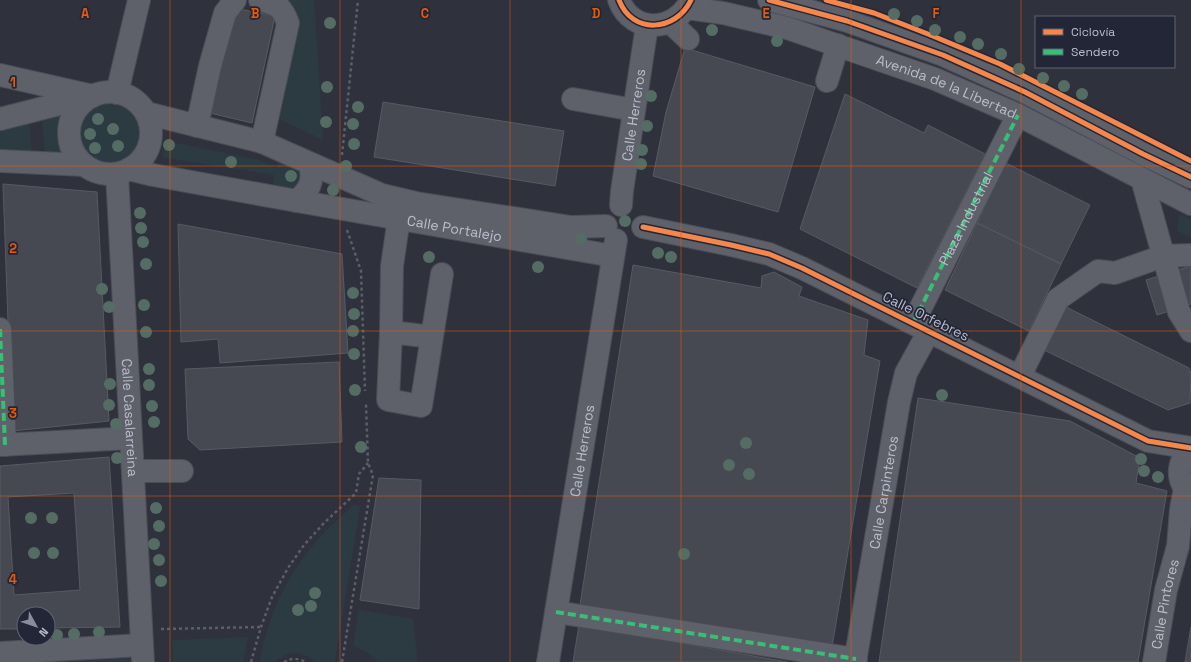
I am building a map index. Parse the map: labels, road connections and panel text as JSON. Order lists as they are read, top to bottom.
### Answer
{
  "streets": {
    "street": [
      "Avenida de la Libertad",
      "Calle Herreros",
      "Plaza Industrial",
      "Calle Portalejo",
      "Calle Orfebres",
      "Calle Casalarreina",
      "Calle Carpinteros",
      "Calle Pintores"
    ]
  },
  "crossings": [
    ["Avenida de la Libertad", "Plaza Industrial"],
    ["Calle Herreros", "Calle Portalejo"],
    ["Calle Herreros", "Calle Orfebres"],
    ["Calle Herreros", "Calle Carpinteros"],
    ["Plaza Industrial", "Calle Orfebres"],
    ["Plaza Industrial", "Calle Carpinteros"],
    ["Calle Portalejo", "Calle Orfebres"],
    ["Calle Portalejo", "Calle Casalarreina"],
    ["Calle Orfebres", "Calle Carpinteros"],
    ["Calle Orfebres", "Calle Pintores"]
  ],
  "legend": ["Ciclovía", "Sendero"],
  "north": "bottom right",
  "grid": {
    "columns": [
      "A",
      "B",
      "C",
      "D",
      "E",
      "F"
    ],
    "rows": [
      "1",
      "2",
      "3",
      "4"
    ]
  }
}
